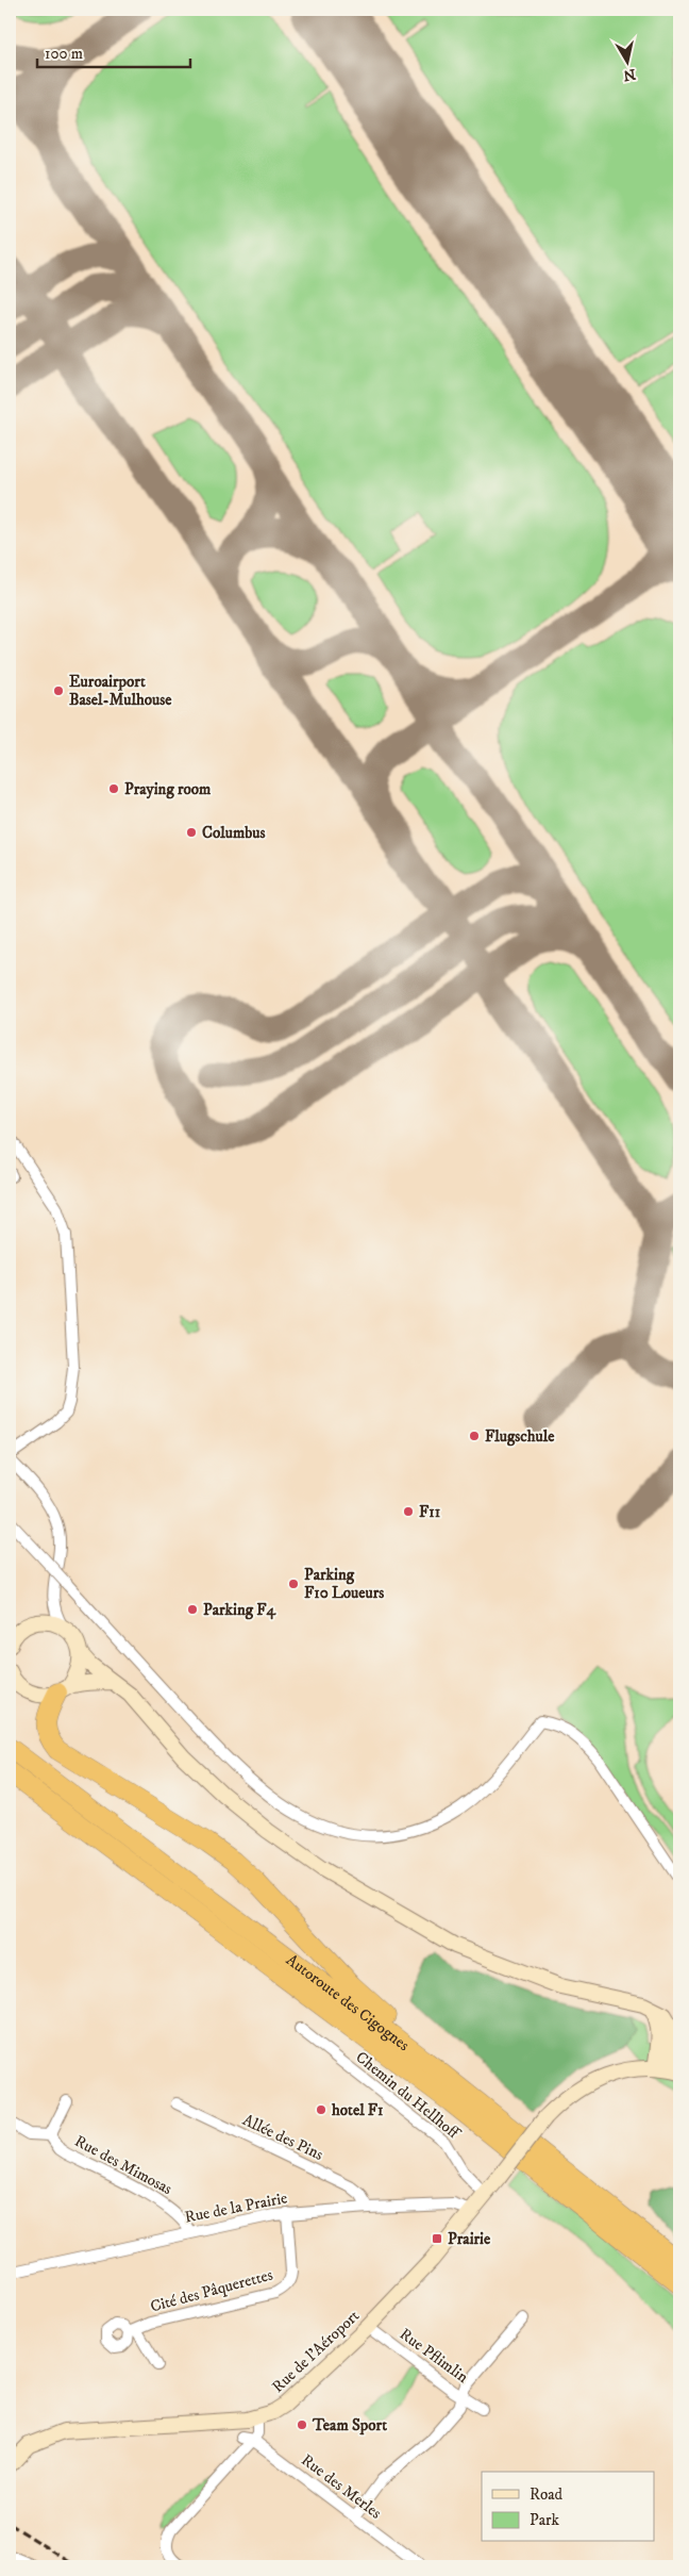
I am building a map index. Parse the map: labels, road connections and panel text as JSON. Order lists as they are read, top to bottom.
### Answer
{
  "streets": {
    "highway": ["Autoroute des Cigognes"],
    "street": [
      "Chemin du Hellhoff",
      "Allée des Pins",
      "Rue des Mimosas",
      "Rue de la Prairie",
      "Cité des Pâquerettes",
      "Rue de l'Aéroport",
      "Rue Pflimlin",
      "Rue des Merles"
    ]
  },
  "crossings": [
    ["Chemin du Hellhoff", "Rue de l'Aéroport"],
    ["Allée des Pins", "Rue de la Prairie"],
    ["Rue des Mimosas", "Rue de la Prairie"],
    ["Rue de la Prairie", "Cité des Pâquerettes"],
    ["Rue de la Prairie", "Rue de l'Aéroport"],
    ["Rue de l'Aéroport", "Rue Pflimlin"]
  ],
  "places": {
    "other": [
      "Euroairport Basel-Mulhouse",
      "Praying room",
      "Columbus",
      "Flugschule",
      "F11",
      "Parking F10 Loueurs",
      "Parking F4",
      "hotel F1",
      "Team Sport"
    ],
    "transit": ["Prairie"]
  },
  "legend": ["Road", "Park"],
  "scale_bar": "100 m",
  "north": "bottom"
}
